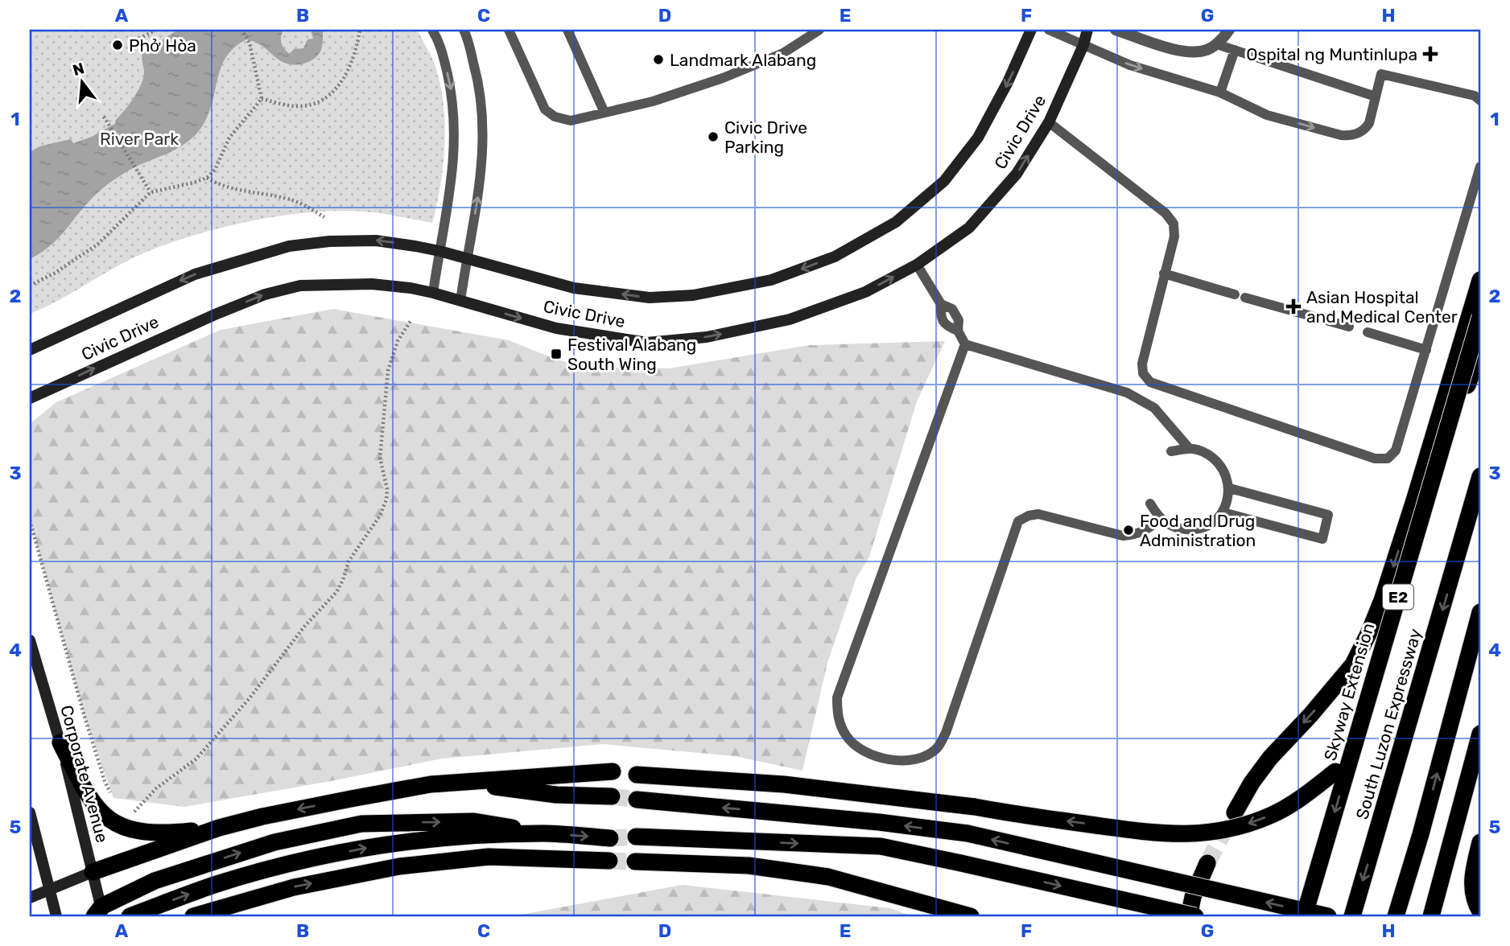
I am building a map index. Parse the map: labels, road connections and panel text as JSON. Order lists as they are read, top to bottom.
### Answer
{
  "streets": {
    "highway": ["E2", "Skyway Extension", "South Luzon Expressway"],
    "main road": ["Civic Drive", "Corporate Avenue"]
  },
  "parks": ["River Park"],
  "places": {
    "other": [
      "Phở Hòa",
      "Landmark Alabang",
      "Civic Drive Parking",
      "Food and Drug Administration"
    ],
    "health": ["Ospital ng Muntinlupa", "Asian Hospital and Medical Center"],
    "transit": ["Festival Alabang South Wing"]
  },
  "north": "top",
  "grid": {
    "columns": [
      "A",
      "B",
      "C",
      "D",
      "E",
      "F",
      "G",
      "H"
    ],
    "rows": [
      "1",
      "2",
      "3",
      "4",
      "5"
    ]
  }
}
